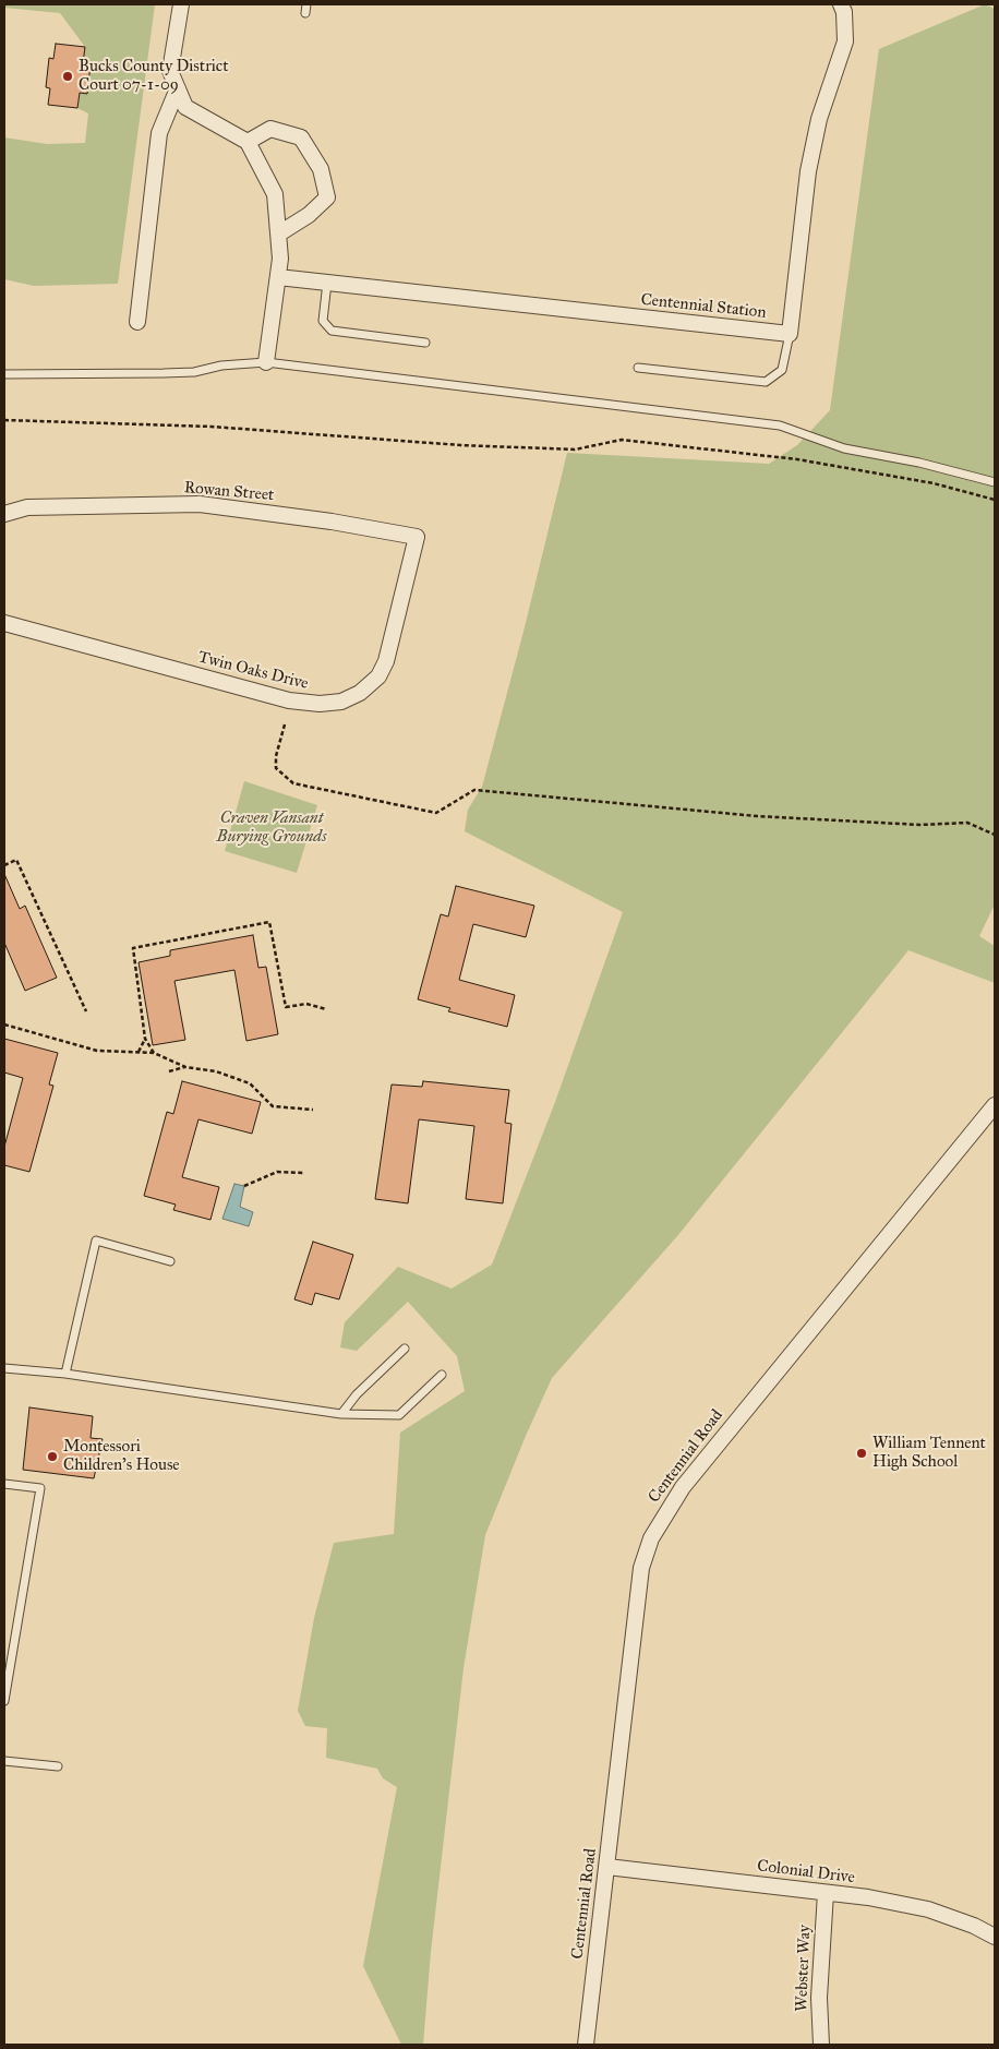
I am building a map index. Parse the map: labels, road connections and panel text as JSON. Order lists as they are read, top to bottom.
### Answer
{
  "streets": {
    "street": [
      "Centennial Station",
      "Rowan Street",
      "Twin Oaks Drive",
      "Centennial Road",
      "Colonial Drive",
      "Webster Way"
    ]
  },
  "crossings": [
    ["Rowan Street", "Twin Oaks Drive"],
    ["Centennial Road", "Colonial Drive"],
    ["Colonial Drive", "Webster Way"]
  ],
  "parks": ["Craven Vansant Burying Grounds"],
  "places": ["Bucks County District Court 07-1-09", "William Tennent High School", "Montessori Children's House"]
}
